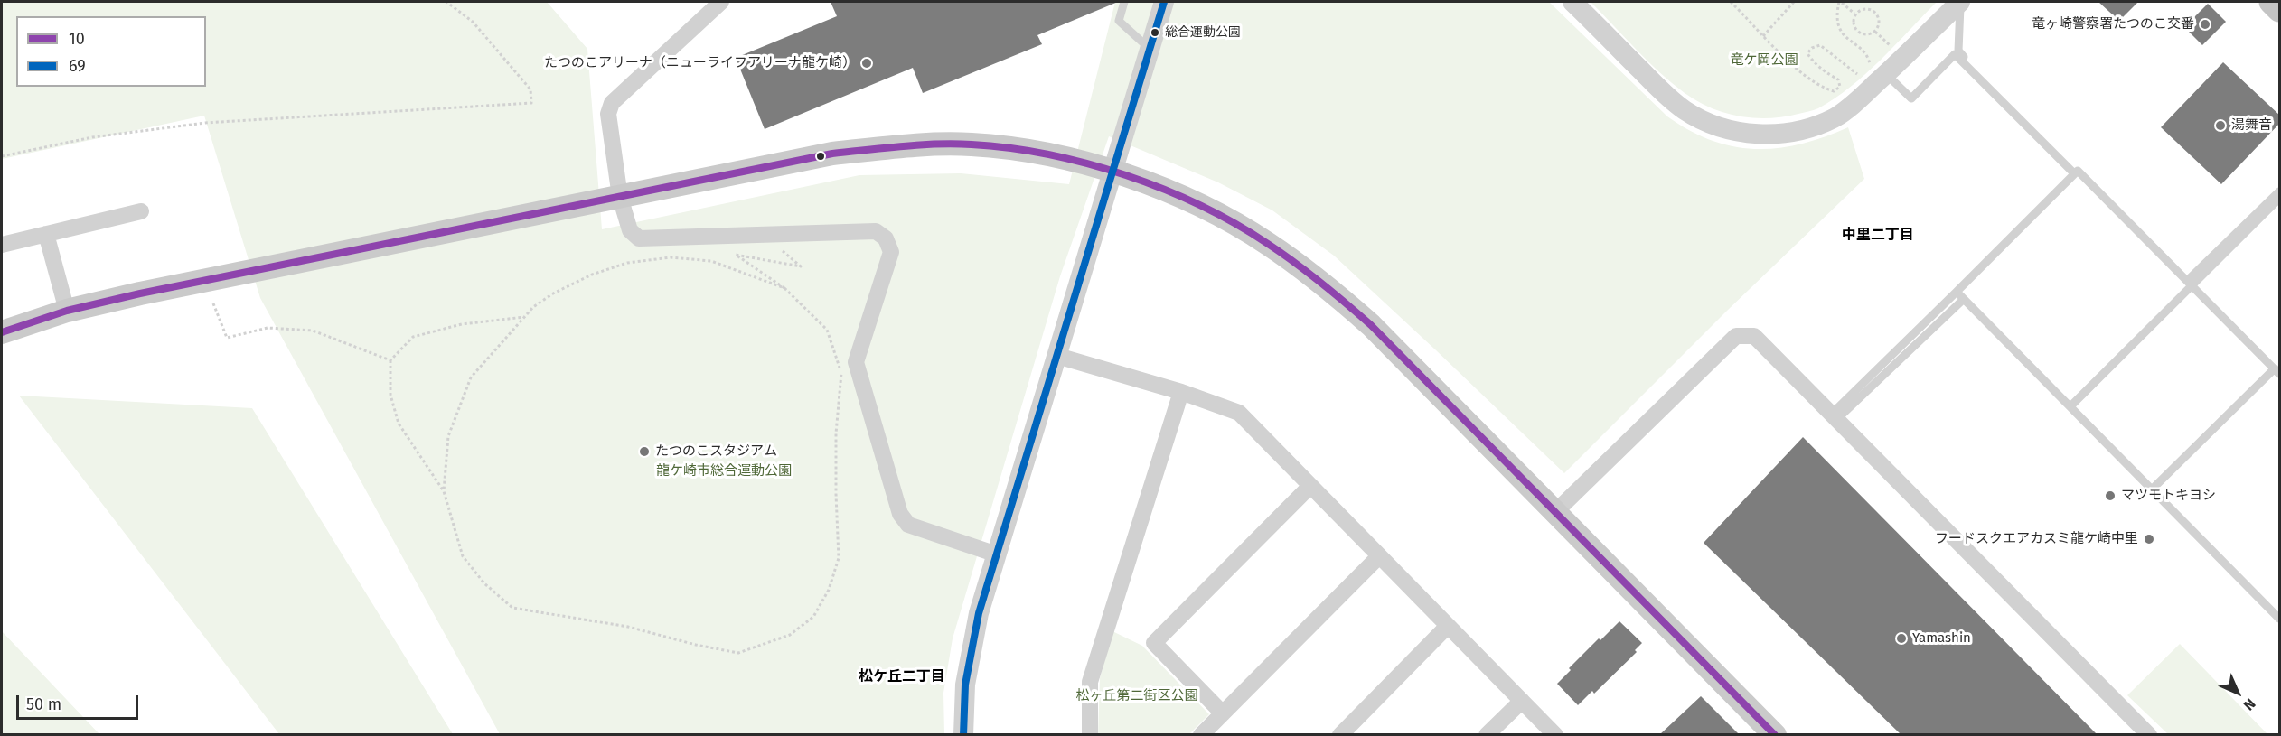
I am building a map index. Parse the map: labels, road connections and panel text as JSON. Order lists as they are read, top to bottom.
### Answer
{
  "districts": ["中里二丁目", "松ケ丘二丁目"],
  "parks": ["竜ケ岡公園", "龍ケ崎市総合運動公園", "松ヶ丘第二街区公園"],
  "places": [
    "竜ヶ崎警察署たつのこ交番",
    "総合運動公園",
    "たつのこアリーナ（ニューライフアリーナ龍ケ崎）",
    "湯舞音",
    "たつのこスタジアム",
    "マツモトキヨシ",
    "フードスクエアカスミ龍ケ崎中里",
    "Yamashin"
  ],
  "lines": ["transit line 69", "transit line 10"],
  "legend": ["10", "69"],
  "scale_bar": "50 m",
  "north": "bottom right"
}
